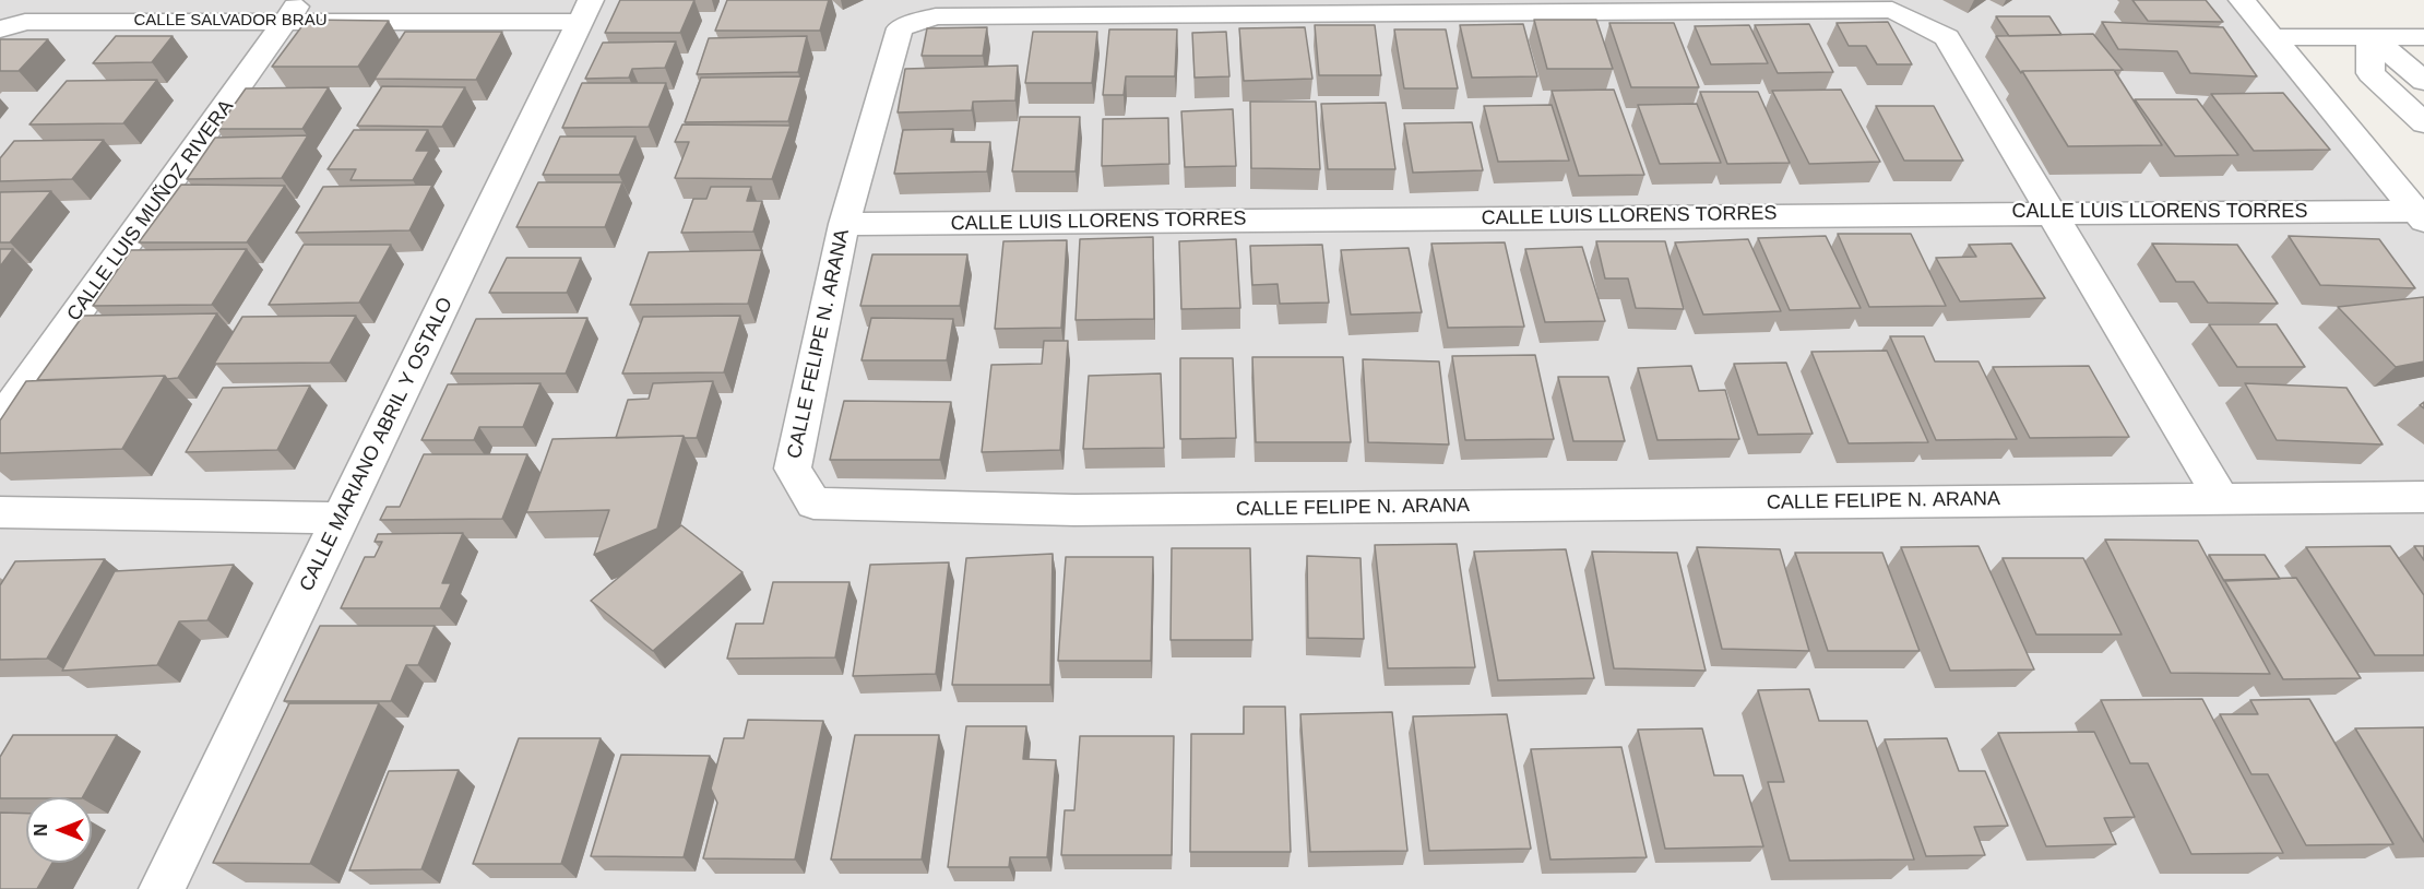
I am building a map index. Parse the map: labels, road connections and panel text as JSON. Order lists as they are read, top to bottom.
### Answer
{
  "streets": {
    "street": [
      "CALLE SALVADOR BRAU",
      "CALLE LUIS MUÑOZ RIVERA",
      "CALLE LUIS LLORENS TORRES",
      "CALLE FELIPE N. ARANA",
      "CALLE MARIANO ABRIL Y OSTALO"
    ]
  },
  "crossings": [
    ["CALLE SALVADOR BRAU", "CALLE LUIS MUÑOZ RIVERA"],
    ["CALLE SALVADOR BRAU", "CALLE MARIANO ABRIL Y OSTALO"],
    ["CALLE LUIS LLORENS TORRES", "CALLE FELIPE N. ARANA"]
  ],
  "north": "left"
}
